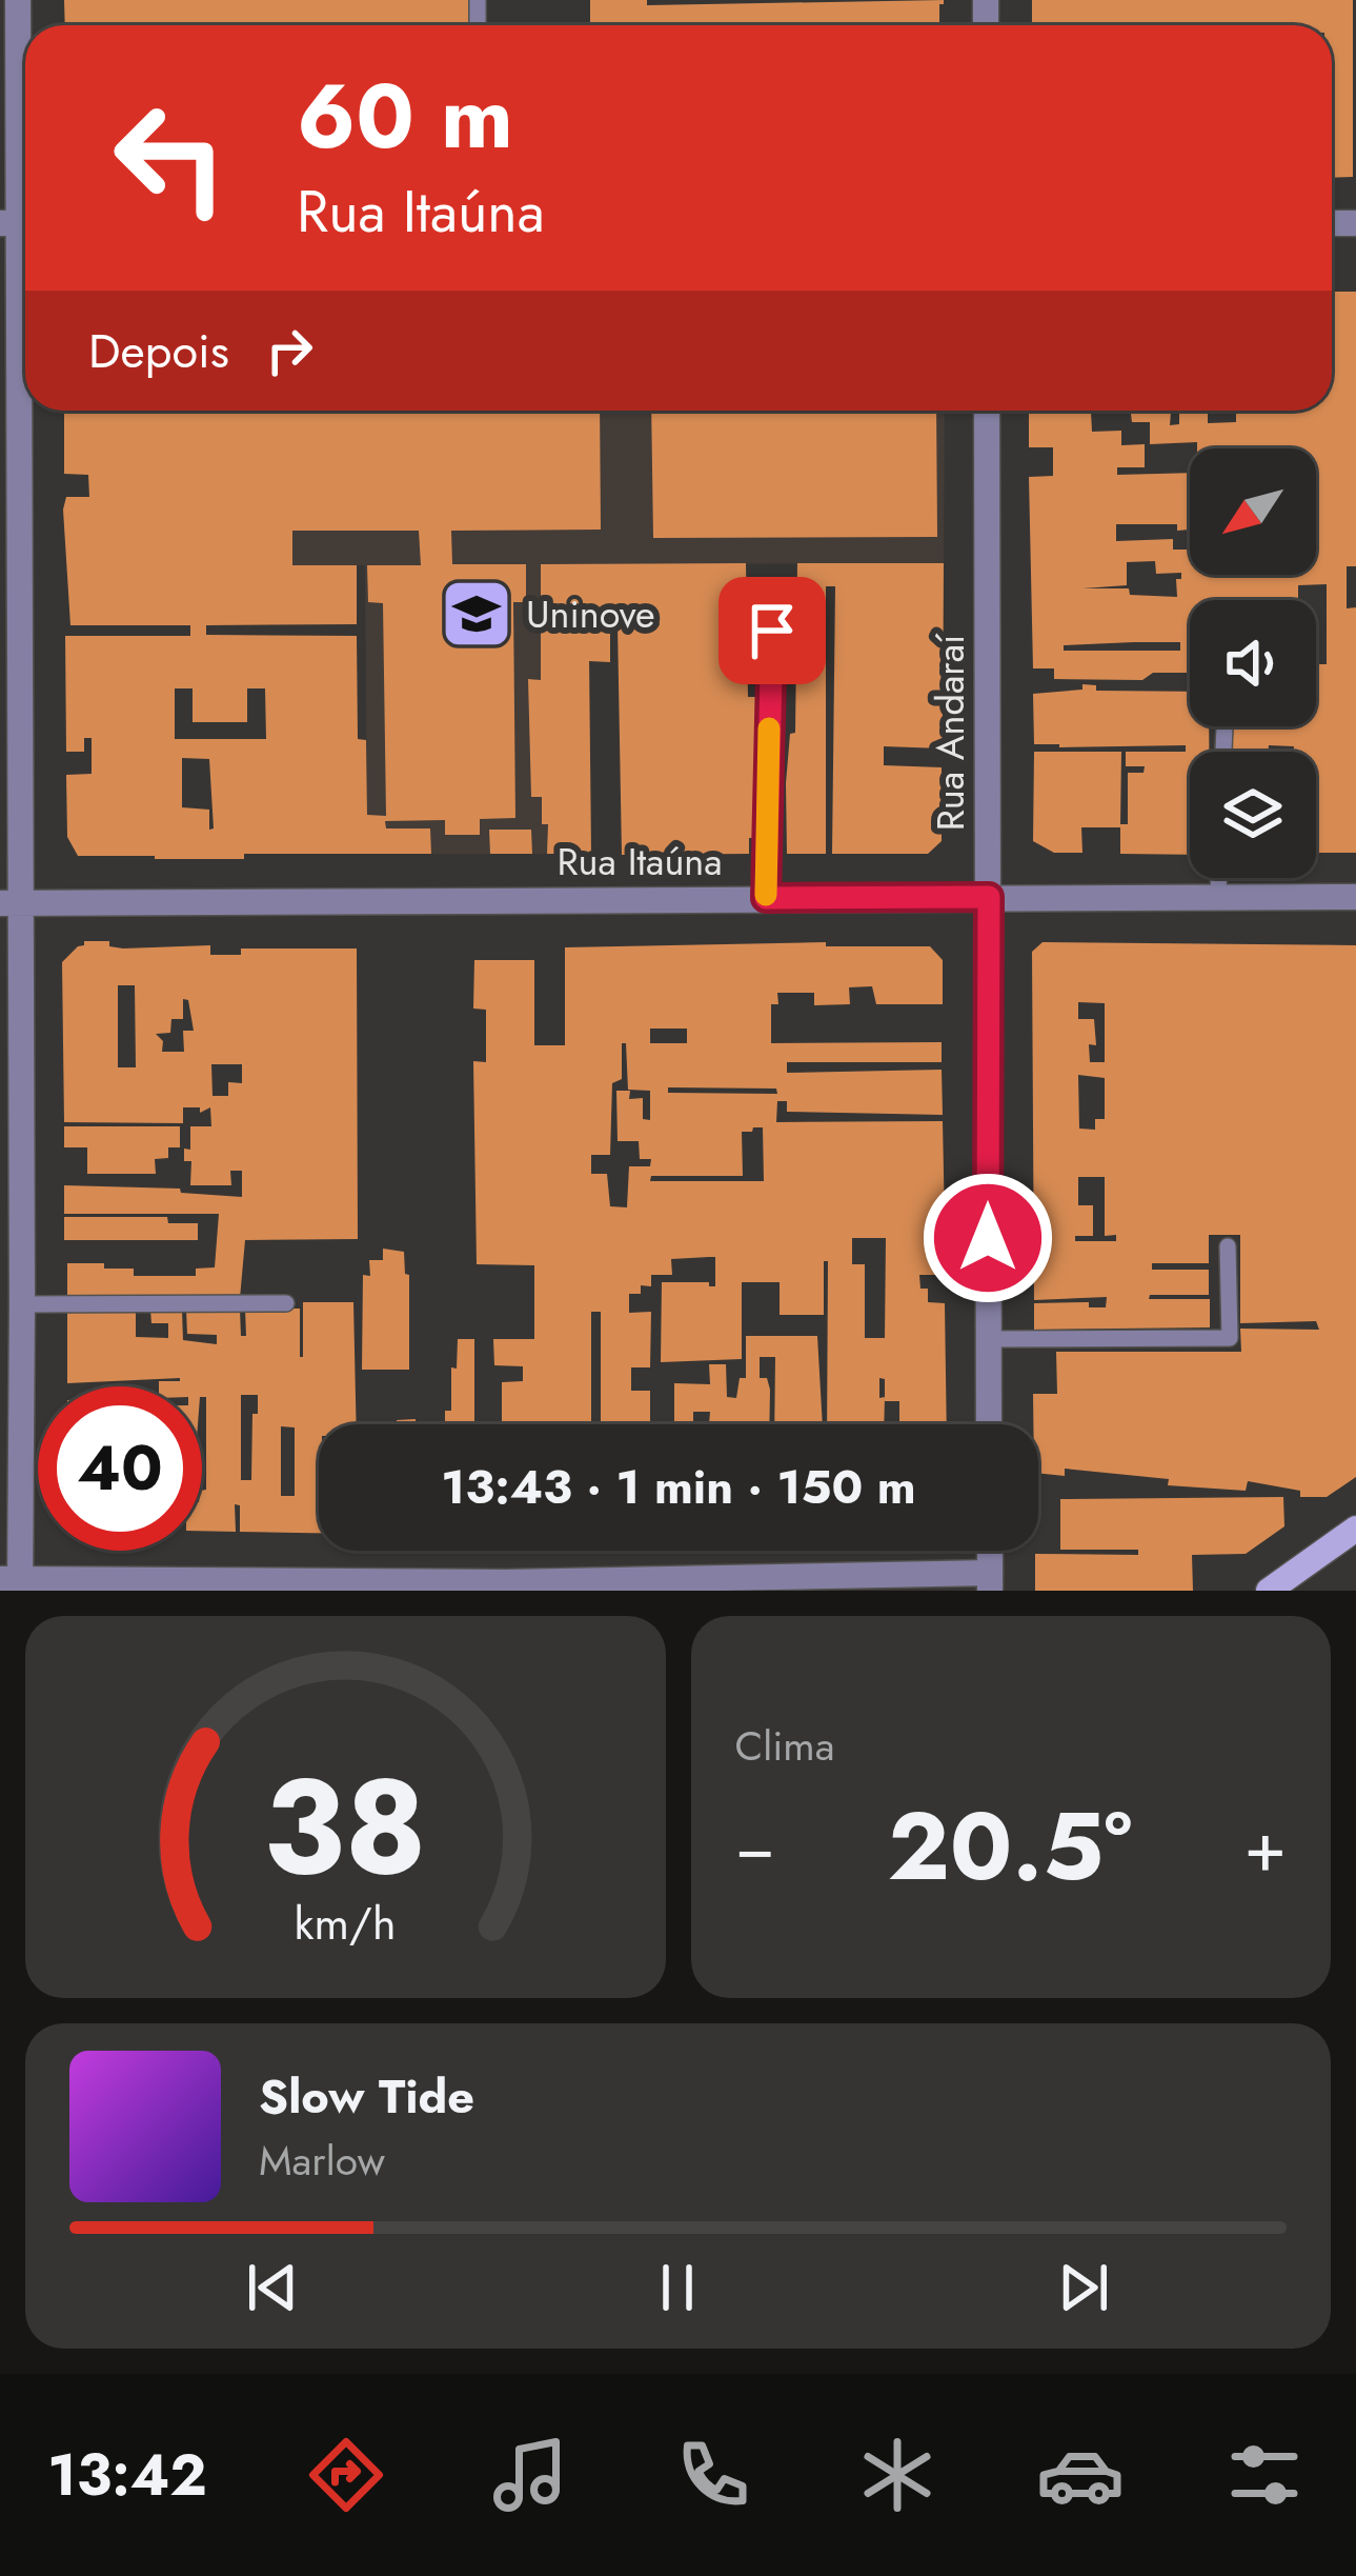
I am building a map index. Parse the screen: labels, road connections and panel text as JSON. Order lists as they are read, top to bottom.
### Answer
{
  "streets": {
    "street": ["Rua Andaraí", "Rua Itaúna"]
  },
  "crossings": [
    ["Rua Andaraí", "Rua Itaúna"]
  ],
  "places": {
    "school or university": ["Uninove"]
  },
  "north": "bottom left",
  "page": {
    "turn": ["60 m", "Rua Itaúna"],
    "then": "Depois",
    "limit": "40",
    "trip": "13:43 · 1 min · 150 m",
    "tile": "Clima",
    "heat": ["−", "20.5°", "+"],
    "song": ["Slow Tide", "Marlow"],
    "tabs": "13:42",
    "gauge": ["38", "km/h"]
  }
}
